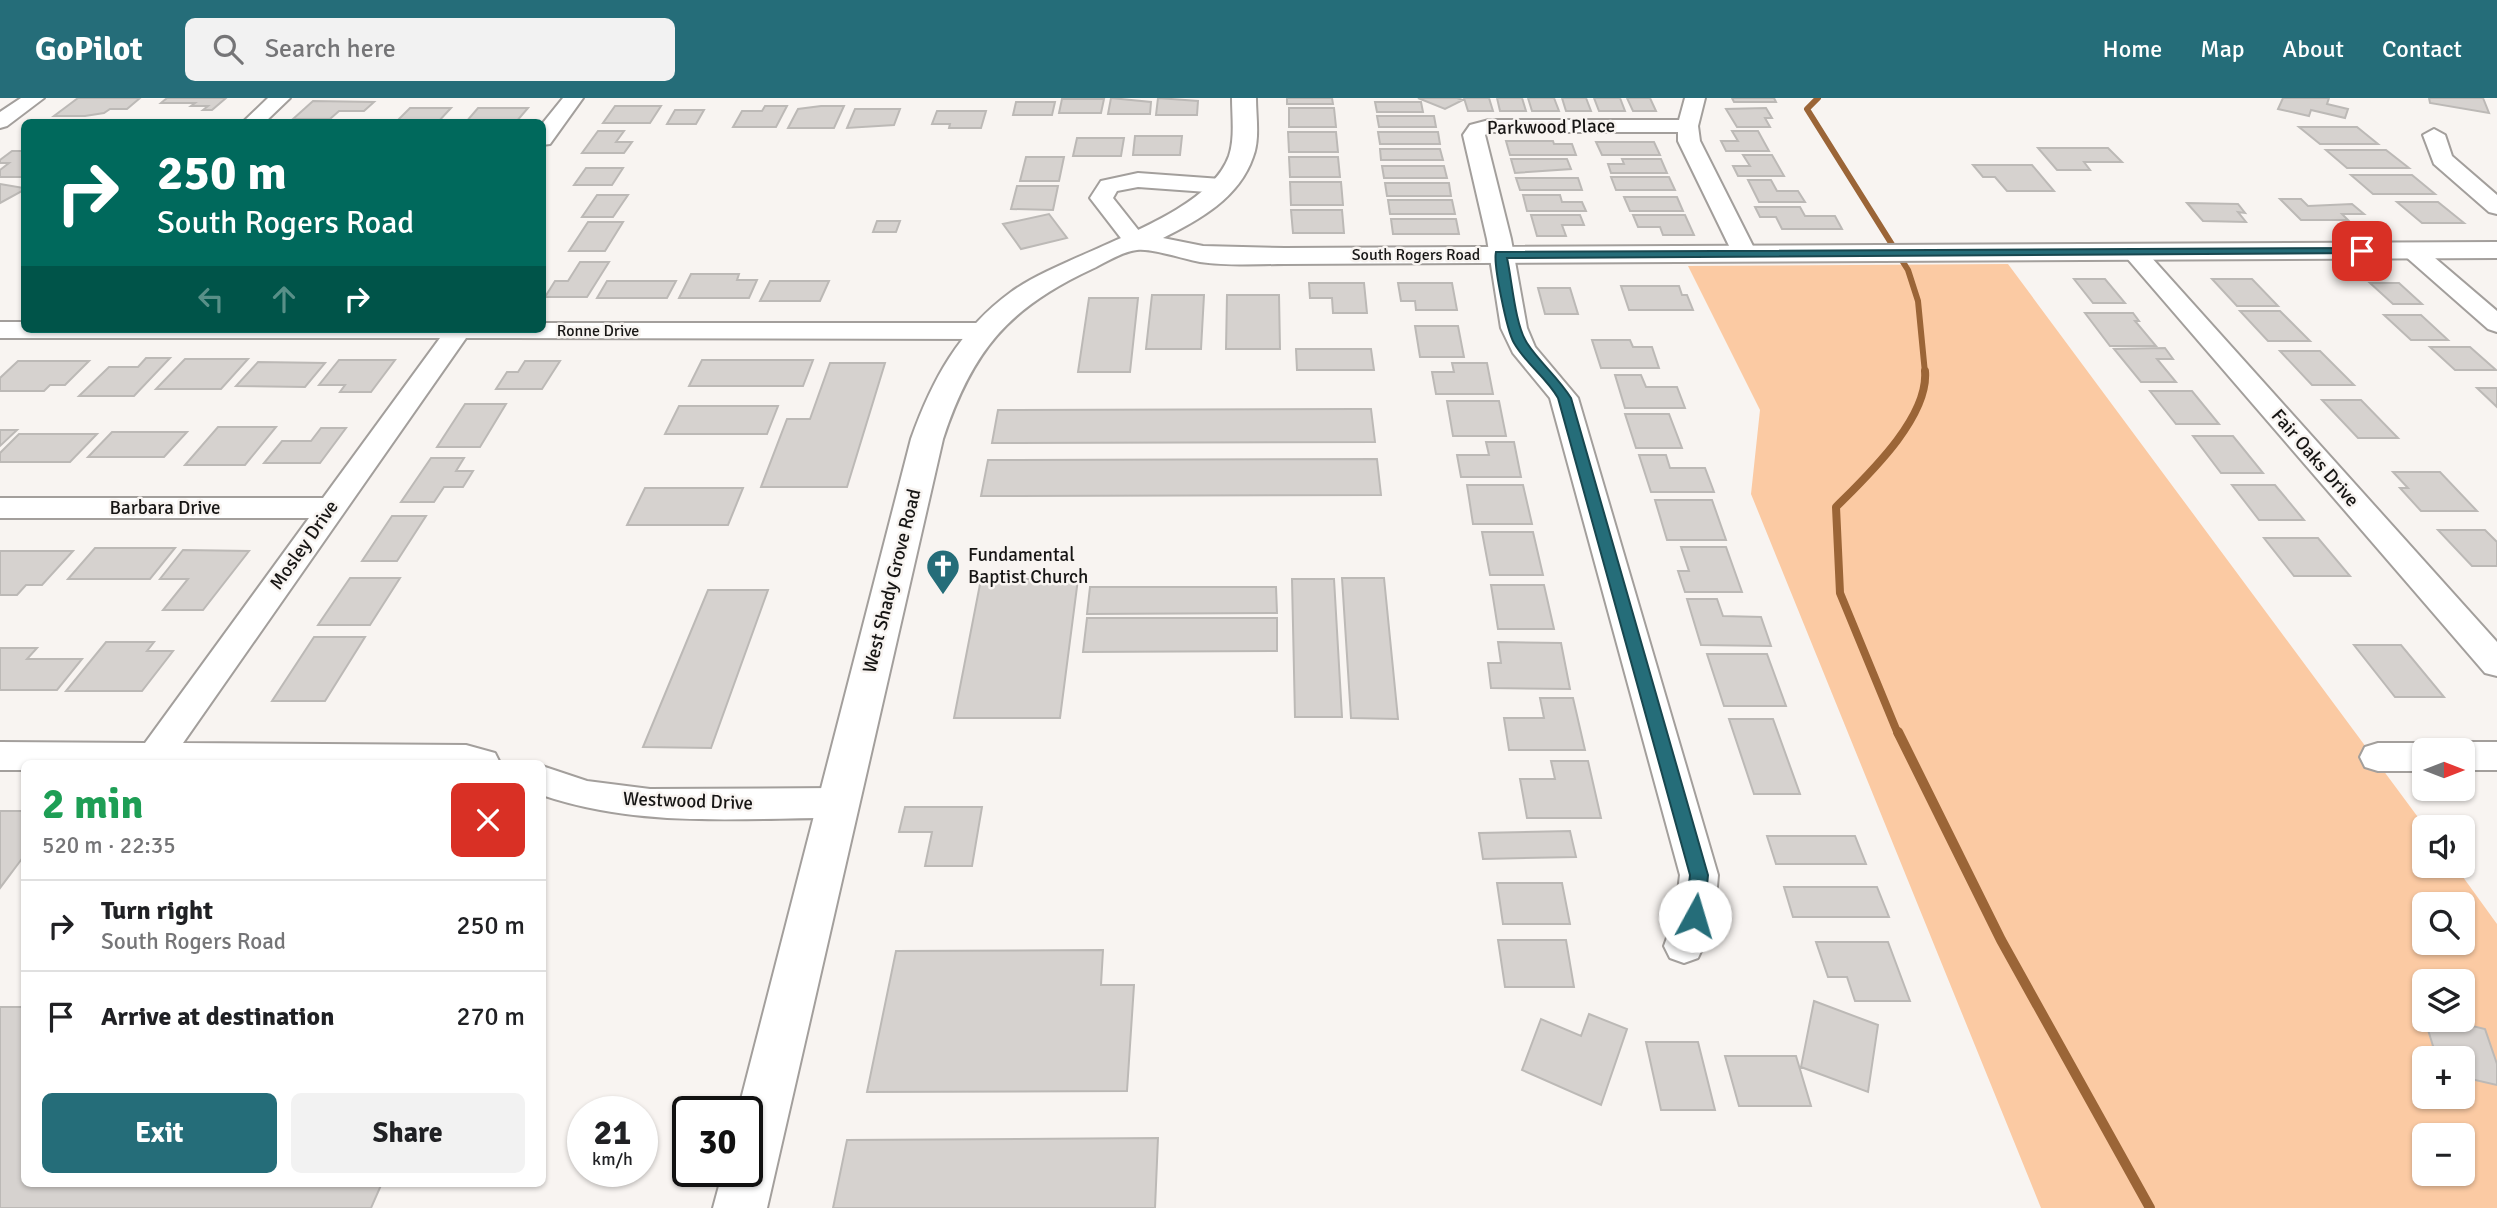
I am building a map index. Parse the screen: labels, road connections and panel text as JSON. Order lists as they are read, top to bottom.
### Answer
{
  "streets": {
    "main road": ["South Rogers Road", "West Shady Grove Road"],
    "street": [
      "Parkwood Place",
      "Ronne Drive",
      "Fair Oaks Drive",
      "Barbara Drive",
      "Mosley Drive",
      "Westwood Drive"
    ]
  },
  "crossings": [
    ["Parkwood Place", "South Rogers Road"],
    ["South Rogers Road", "Fair Oaks Drive"],
    ["South Rogers Road", "West Shady Grove Road"],
    ["Ronne Drive", "West Shady Grove Road"],
    ["Barbara Drive", "Mosley Drive"],
    ["West Shady Grove Road", "Westwood Drive"]
  ],
  "places": {
    "church": ["Fundamental Baptist Church"]
  },
  "north": "right",
  "page": {
    "header": "GoPilot",
    "search": "Search here",
    "nav": [
      "Home",
      "Map",
      "About",
      "Contact"
    ],
    "turn": ["250 m", "South Rogers Road"],
    "map_buttons": ["+", "−"],
    "heading": ["2 min", "520 m · 22:35"],
    "list": [
      {
        "name": "Turn right",
        "note": "South Rogers Road",
        "value": "250 m"
      },
      {
        "name": "Arrive at destination",
        "value": "270 m"
      }
    ],
    "buttons": ["Exit", "Share"],
    "speed": "21 km/h",
    "limit": "30"
  }
}
